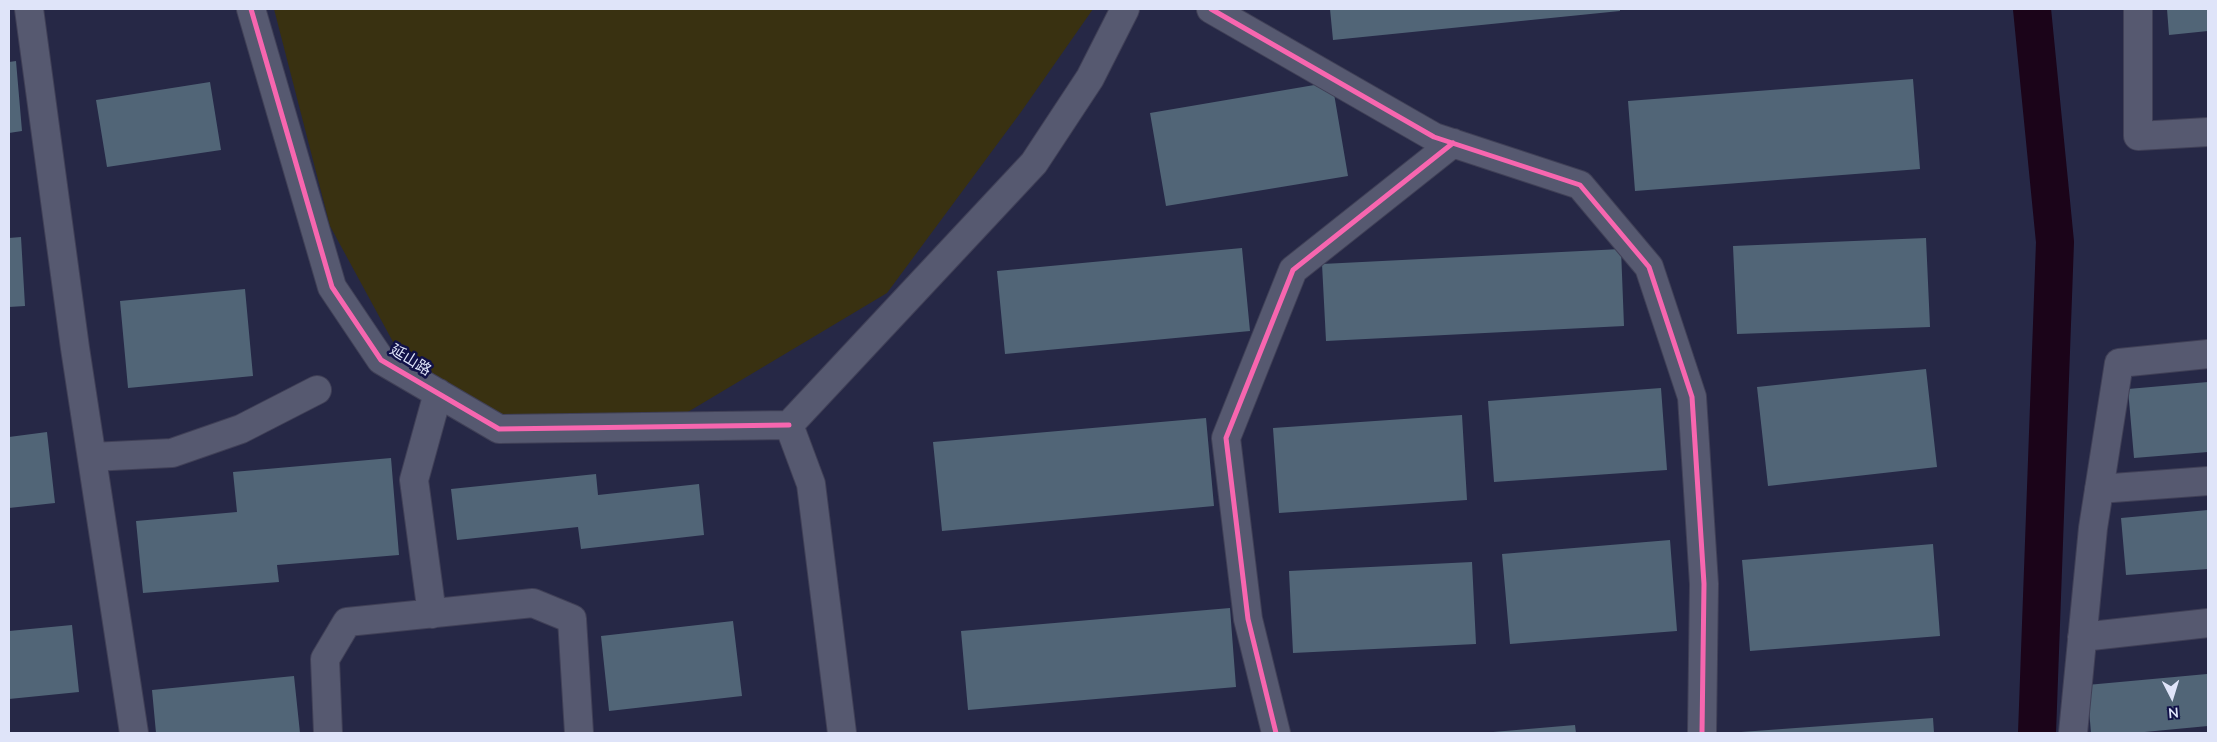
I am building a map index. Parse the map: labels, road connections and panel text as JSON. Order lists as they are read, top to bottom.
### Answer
{
  "streets": {
    "street": ["延山路"]
  },
  "north": "bottom"
}
